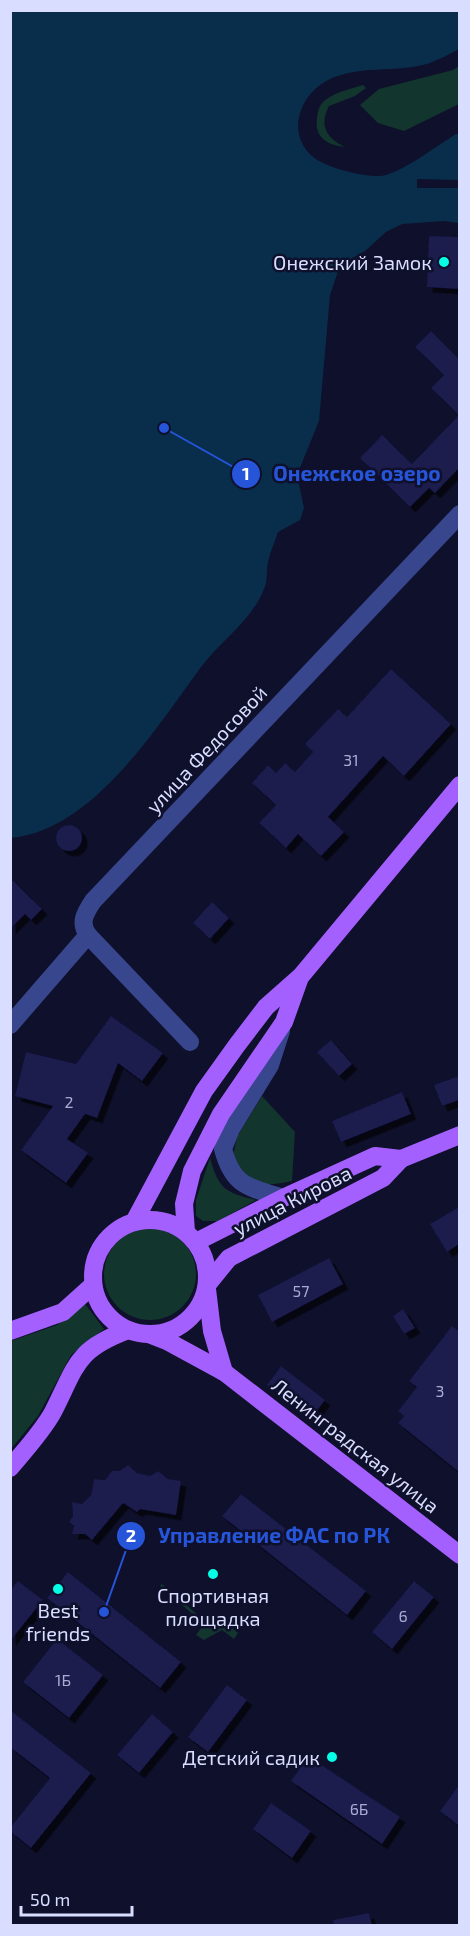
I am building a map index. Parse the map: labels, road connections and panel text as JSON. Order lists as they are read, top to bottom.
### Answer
{
  "streets": {
    "main road": ["улица Кирова", "Ленинградская улица"],
    "street": ["улица Федосовой"]
  },
  "crossings": [
    ["улица Кирова", "Ленинградская улица"]
  ],
  "places": [
    "Онежский Замок",
    "Онежское озеро",
    "Спортивная площадка",
    "Best friends",
    "Управление ФАС по РК",
    "Детский садик"
  ],
  "house_numbers": [
    "31",
    "2",
    "57",
    "3",
    "6",
    "1Б",
    "6Б"
  ],
  "scale_bar": "50 m"
}
